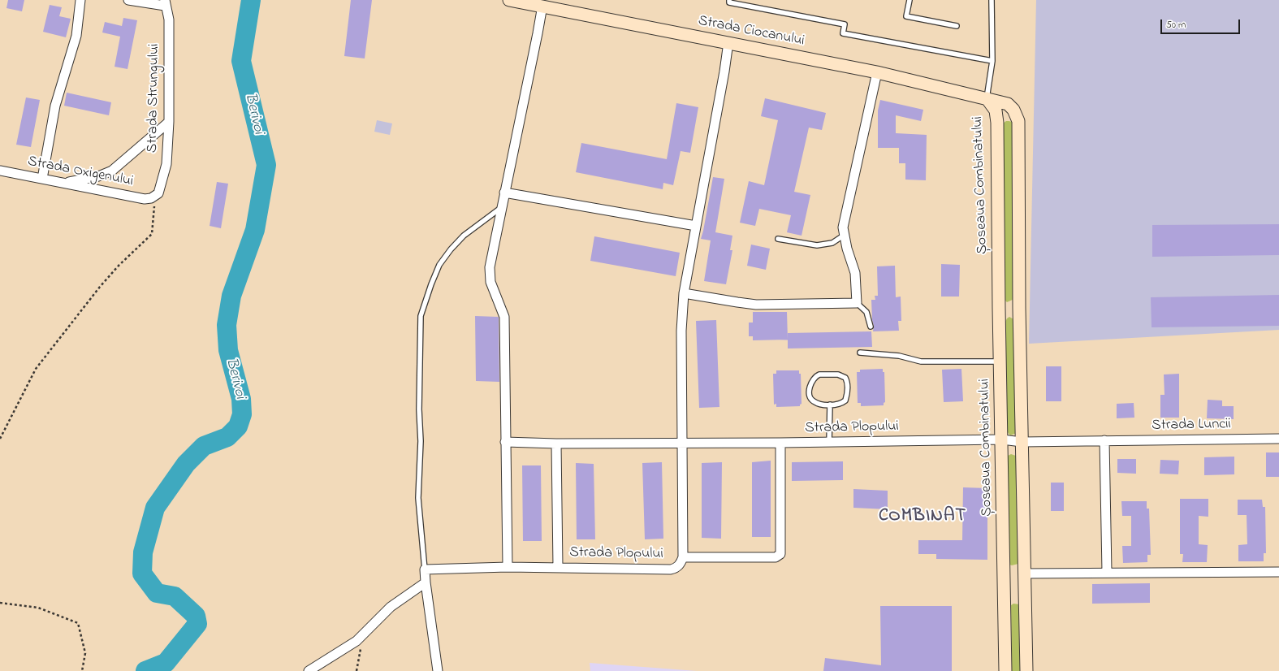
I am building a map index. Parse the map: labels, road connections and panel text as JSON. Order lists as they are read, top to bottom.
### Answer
{
  "streets": {
    "main road": ["Strada Ciocanului", "Șoseaua Combinatului"],
    "street": [
      "Strada Strungului",
      "Strada Oxigenului",
      "Strada Luncii",
      "Strada Plopului"
    ]
  },
  "crossings": [
    ["Strada Ciocanului", "Șoseaua Combinatului"],
    ["Strada Strungului", "Strada Oxigenului"],
    ["Șoseaua Combinatului", "Strada Luncii"],
    ["Șoseaua Combinatului", "Strada Plopului"],
    ["Strada Luncii", "Strada Plopului"]
  ],
  "districts": ["COMBINAT"],
  "water": ["Berivoi"],
  "scale_bar": "50 m"
}
